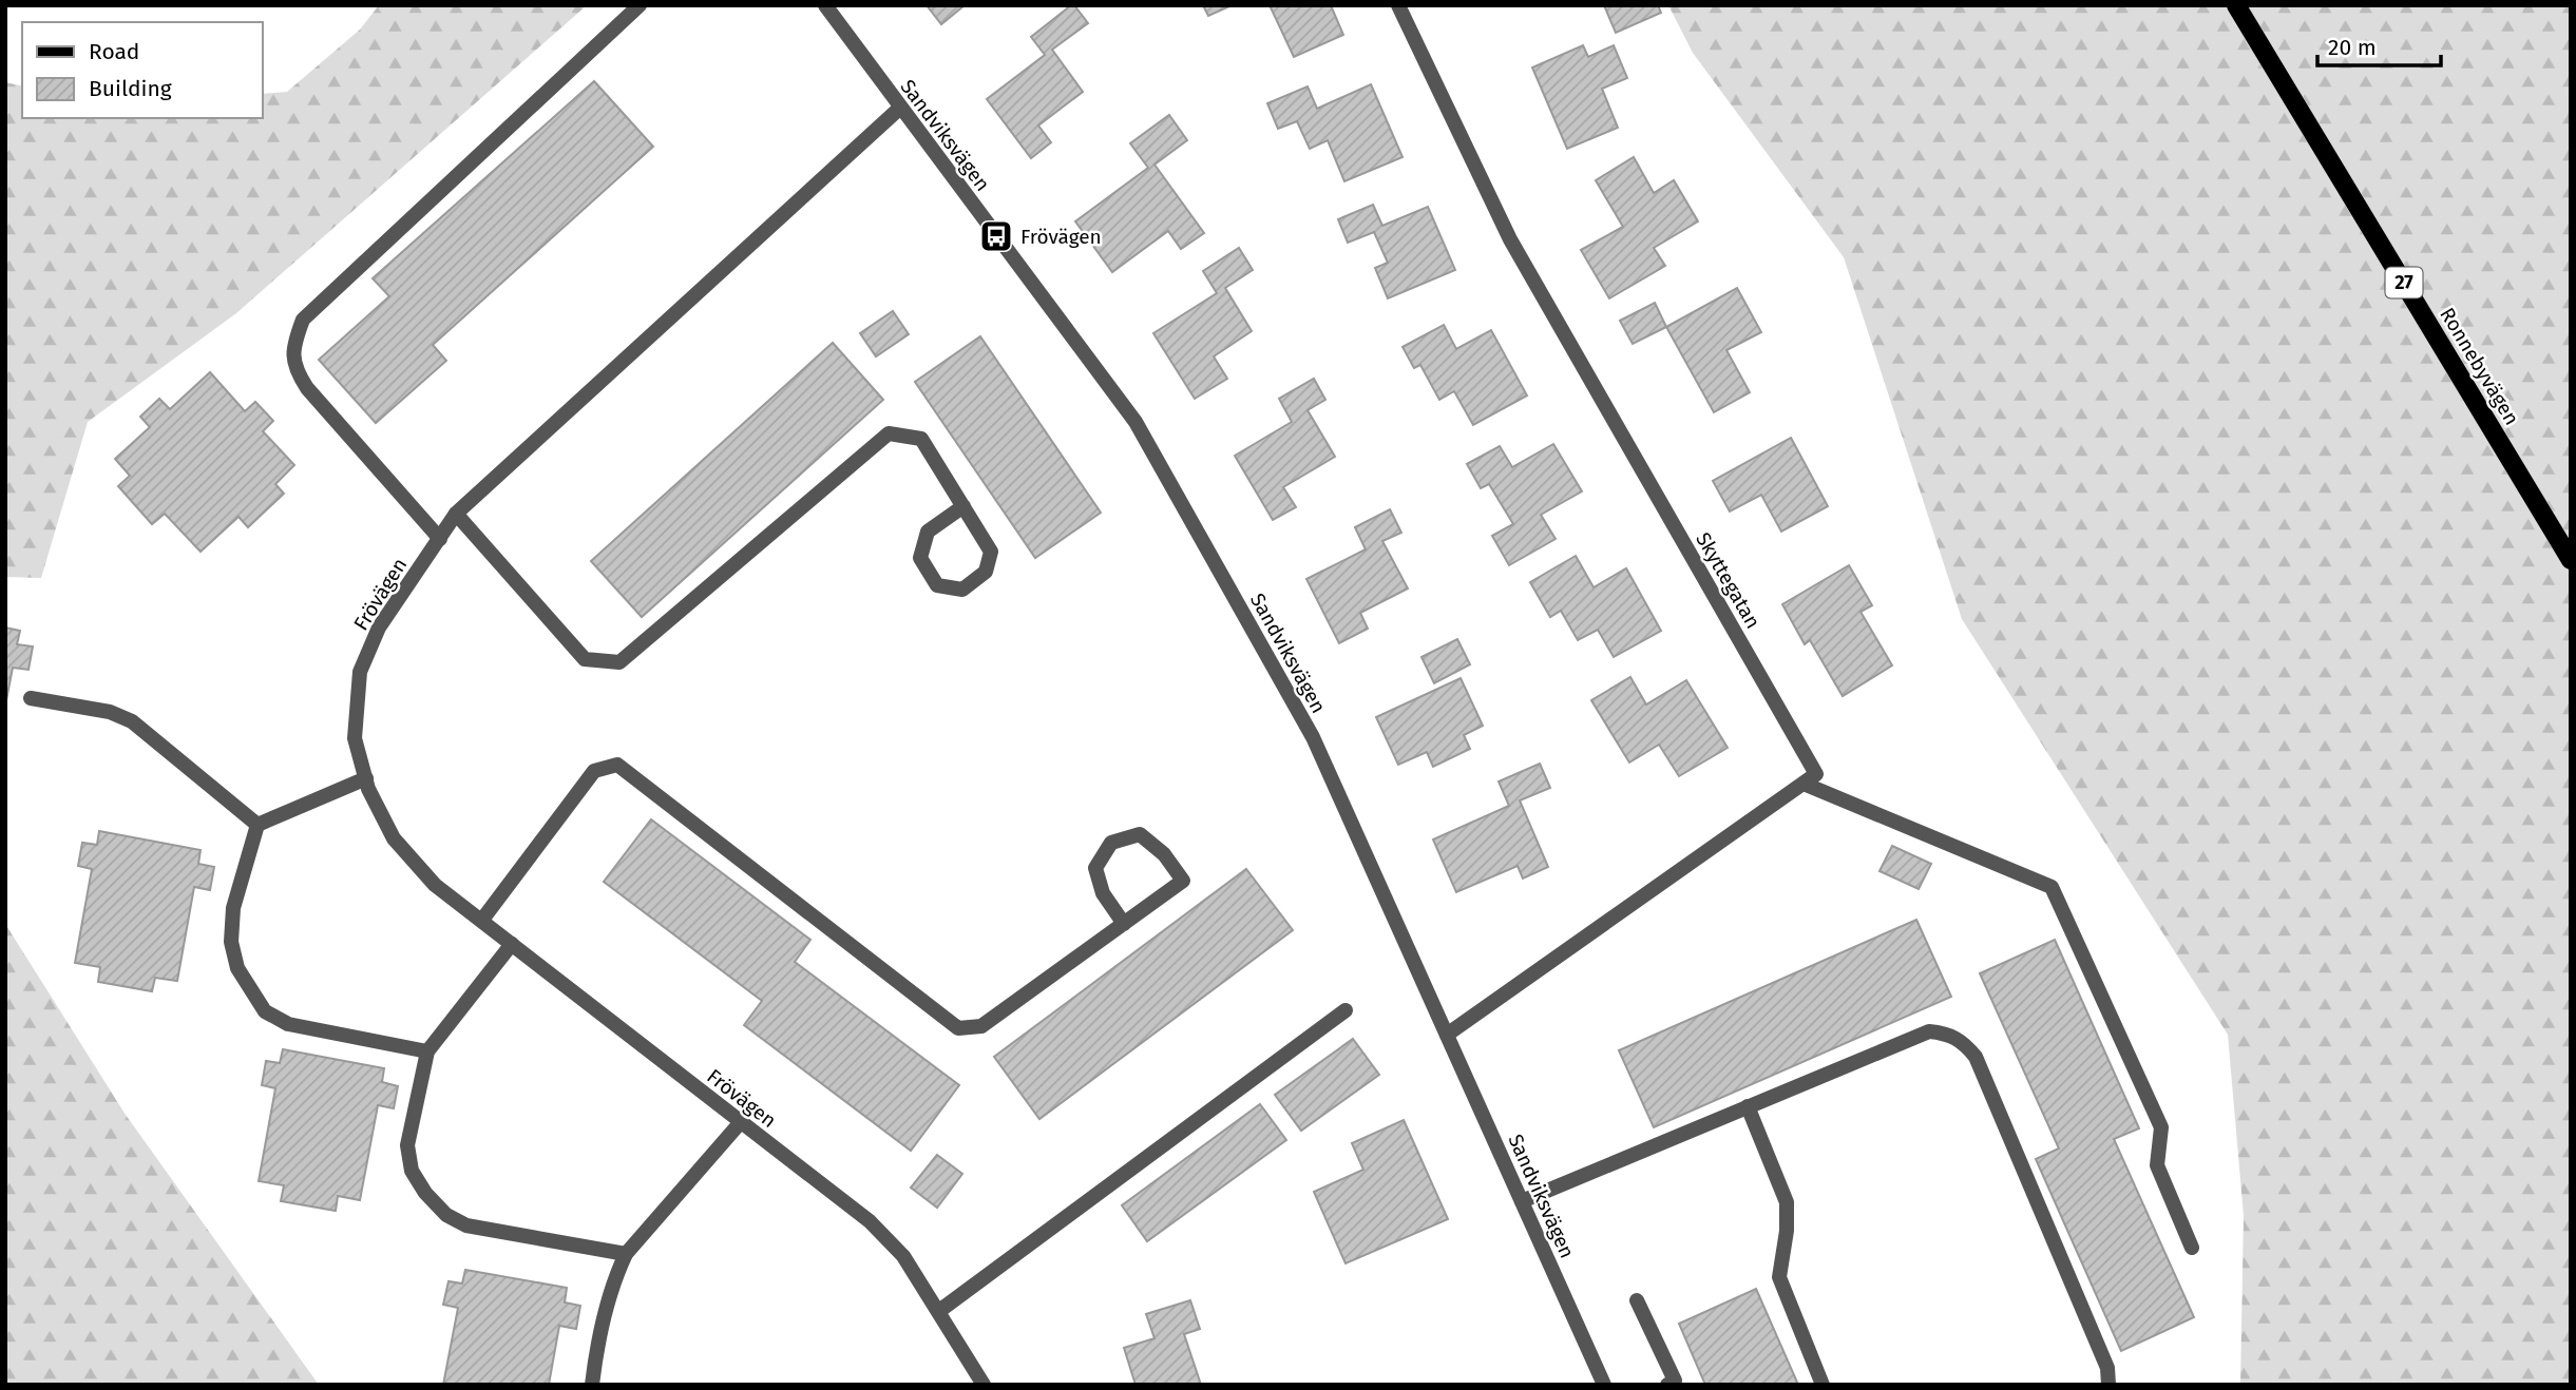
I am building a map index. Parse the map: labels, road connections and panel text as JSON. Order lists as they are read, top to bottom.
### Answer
{
  "streets": {
    "main road": ["27", "Ronnebyvägen"],
    "street": ["Sandviksvägen", "Skyttegatan", "Frövägen"]
  },
  "crossings": [
    ["Sandviksvägen", "Frövägen"]
  ],
  "places": {
    "bus stop": ["Frövägen"]
  },
  "legend": ["Road", "Building"],
  "scale_bar": "20 m"
}
